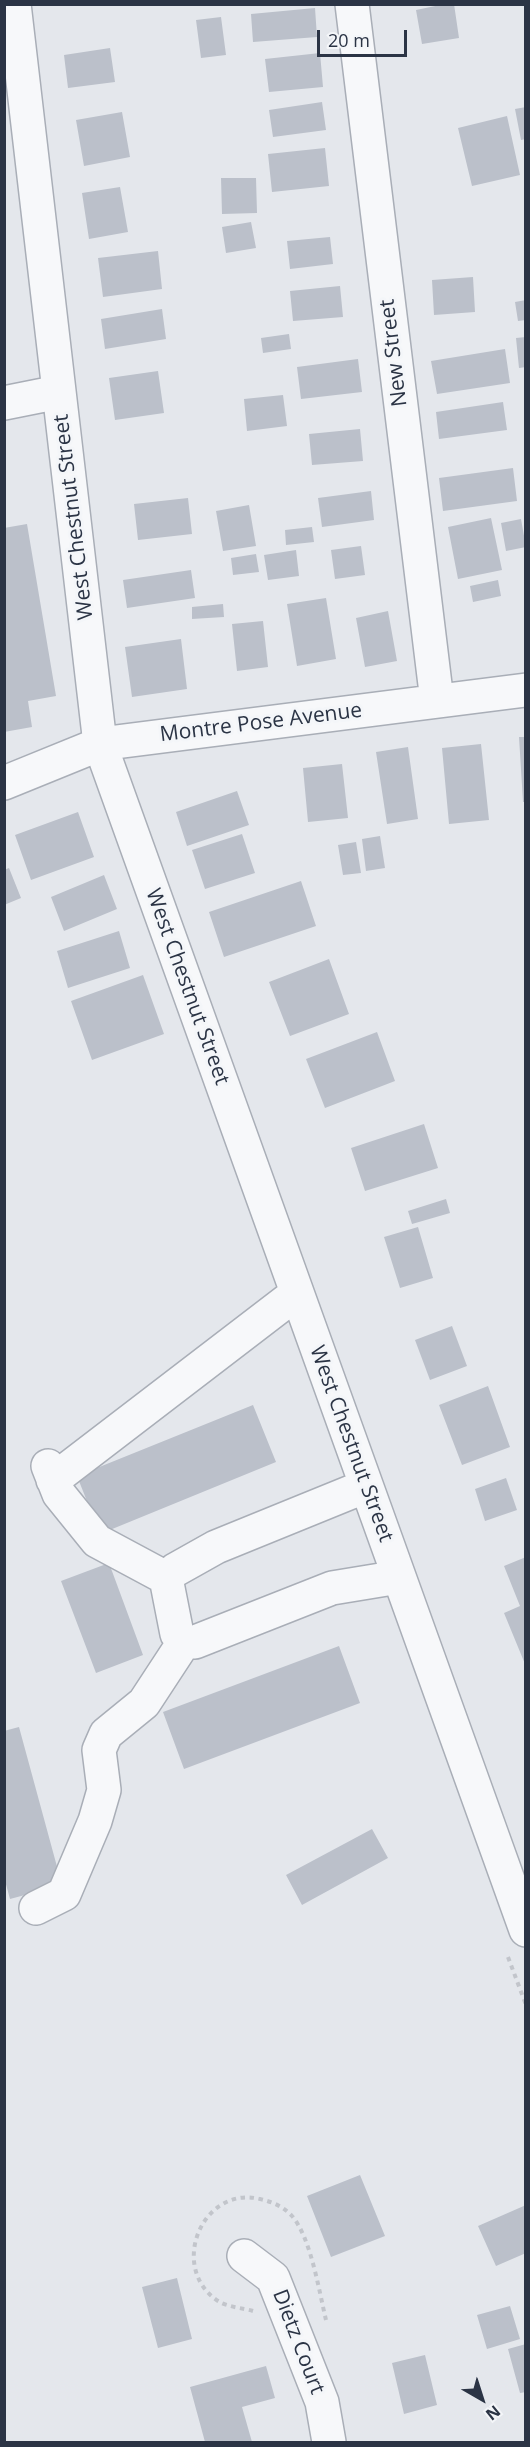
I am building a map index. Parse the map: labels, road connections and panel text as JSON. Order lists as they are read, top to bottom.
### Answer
{
  "streets": {
    "street": [
      "New Street",
      "West Chestnut Street",
      "Montre Pose Avenue",
      "Dietz Court"
    ]
  },
  "crossings": [
    ["New Street", "Montre Pose Avenue"],
    ["West Chestnut Street", "Montre Pose Avenue"]
  ],
  "scale_bar": "20 m",
  "north": "bottom right"
}
